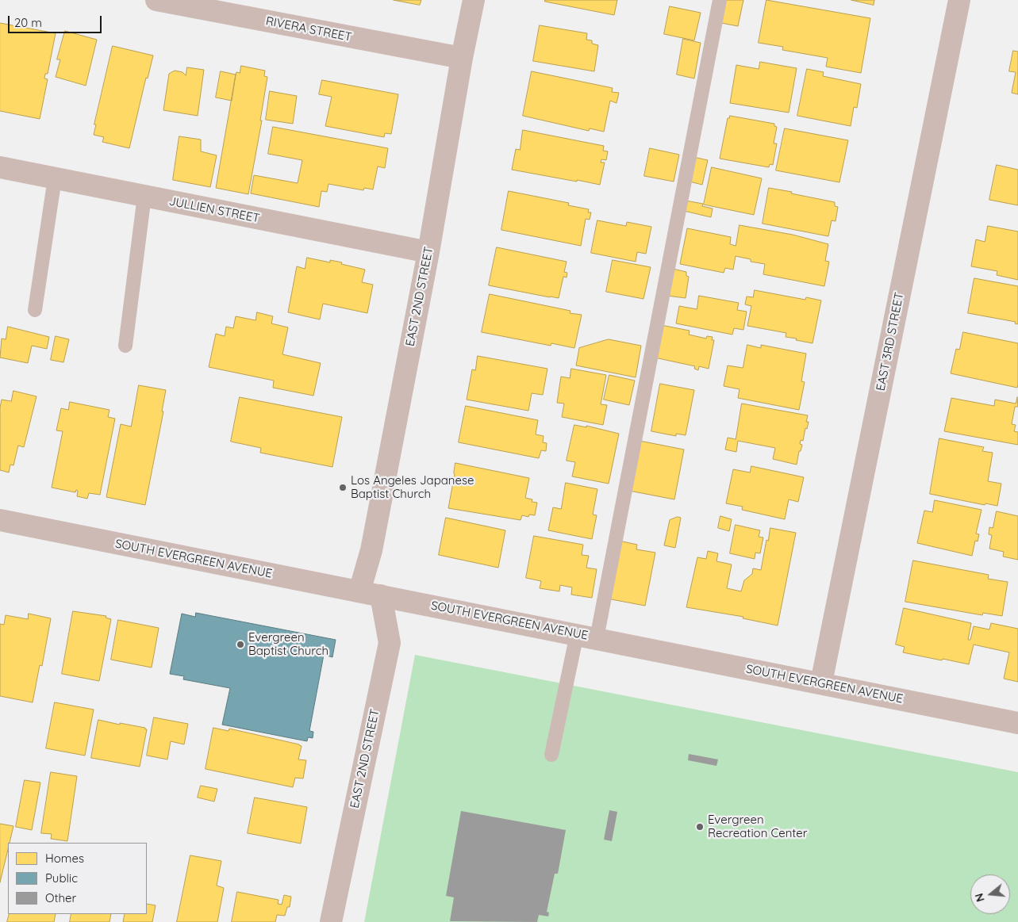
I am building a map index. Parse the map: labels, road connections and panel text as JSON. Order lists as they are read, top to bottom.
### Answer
{
  "streets": {
    "street": [
      "RIVERA STREET",
      "JULLIEN STREET",
      "EAST 2ND STREET",
      "EAST 3RD STREET",
      "SOUTH EVERGREEN AVENUE"
    ]
  },
  "crossings": [
    ["RIVERA STREET", "EAST 2ND STREET"],
    ["JULLIEN STREET", "EAST 2ND STREET"],
    ["EAST 2ND STREET", "SOUTH EVERGREEN AVENUE"],
    ["EAST 3RD STREET", "SOUTH EVERGREEN AVENUE"]
  ],
  "places": ["Los Angeles Japanese Baptist Church", "Evergreen Baptist Church", "Evergreen Recreation Center"],
  "legend": ["Homes", "Public", "Other"],
  "scale_bar": "20 m",
  "north": "left"
}
